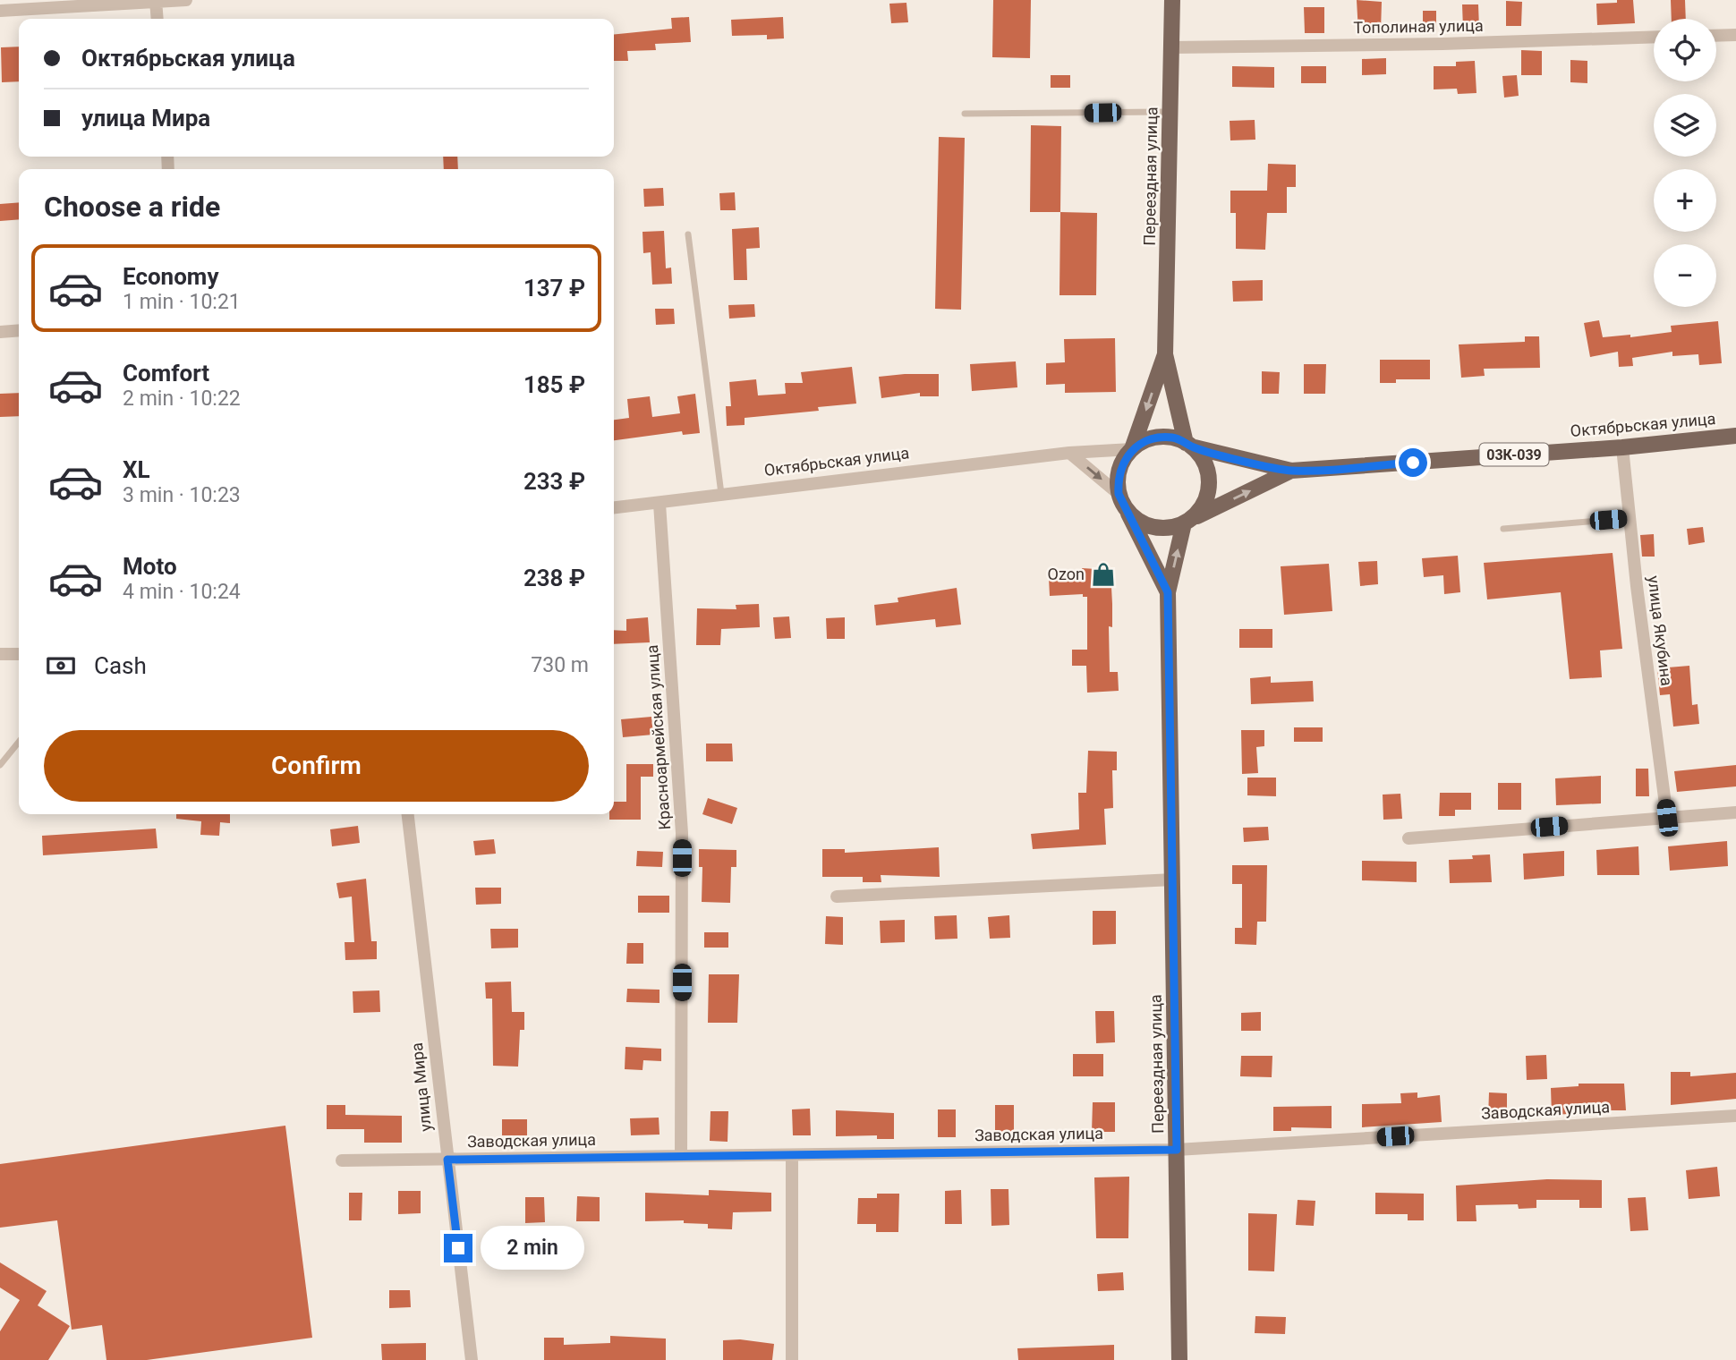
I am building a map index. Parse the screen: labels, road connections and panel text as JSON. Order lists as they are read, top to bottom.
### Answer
{
  "streets": {
    "main road": ["Переездная улица", "Октябрьская улица", "03К-039"],
    "street": [
      "Тополиная улица",
      "улица Якубина",
      "Красноармейская улица",
      "улица Мира",
      "Заводская улица"
    ]
  },
  "crossings": [
    ["Тополиная улица", "Переездная улица"],
    ["Переездная улица", "Октябрьская улица"],
    ["Переездная улица", "Заводская улица"],
    ["Октябрьская улица", "улица Якубина"],
    ["Октябрьская улица", "Красноармейская улица"],
    ["Красноармейская улица", "Заводская улица"],
    ["улица Мира", "Заводская улица"]
  ],
  "places": {
    "shop": ["Ozon"]
  },
  "page": {
    "map_buttons": ["+", "−"],
    "banner": ["Октябрьская улица", "улица Мира"],
    "heading": "Choose a ride",
    "list": [
      {
        "name": "Economy",
        "note": "1 min · 10:21",
        "value": "137 ₽"
      },
      {
        "name": "Comfort",
        "note": "2 min · 10:22",
        "value": "185 ₽"
      },
      {
        "name": "XL",
        "note": "3 min · 10:23",
        "value": "233 ₽"
      },
      {
        "name": "Moto",
        "note": "4 min · 10:24",
        "value": "238 ₽"
      }
    ],
    "pay": ["Cash", "730 m"],
    "buttons": "Confirm",
    "bubble": "2 min"
  }
}
